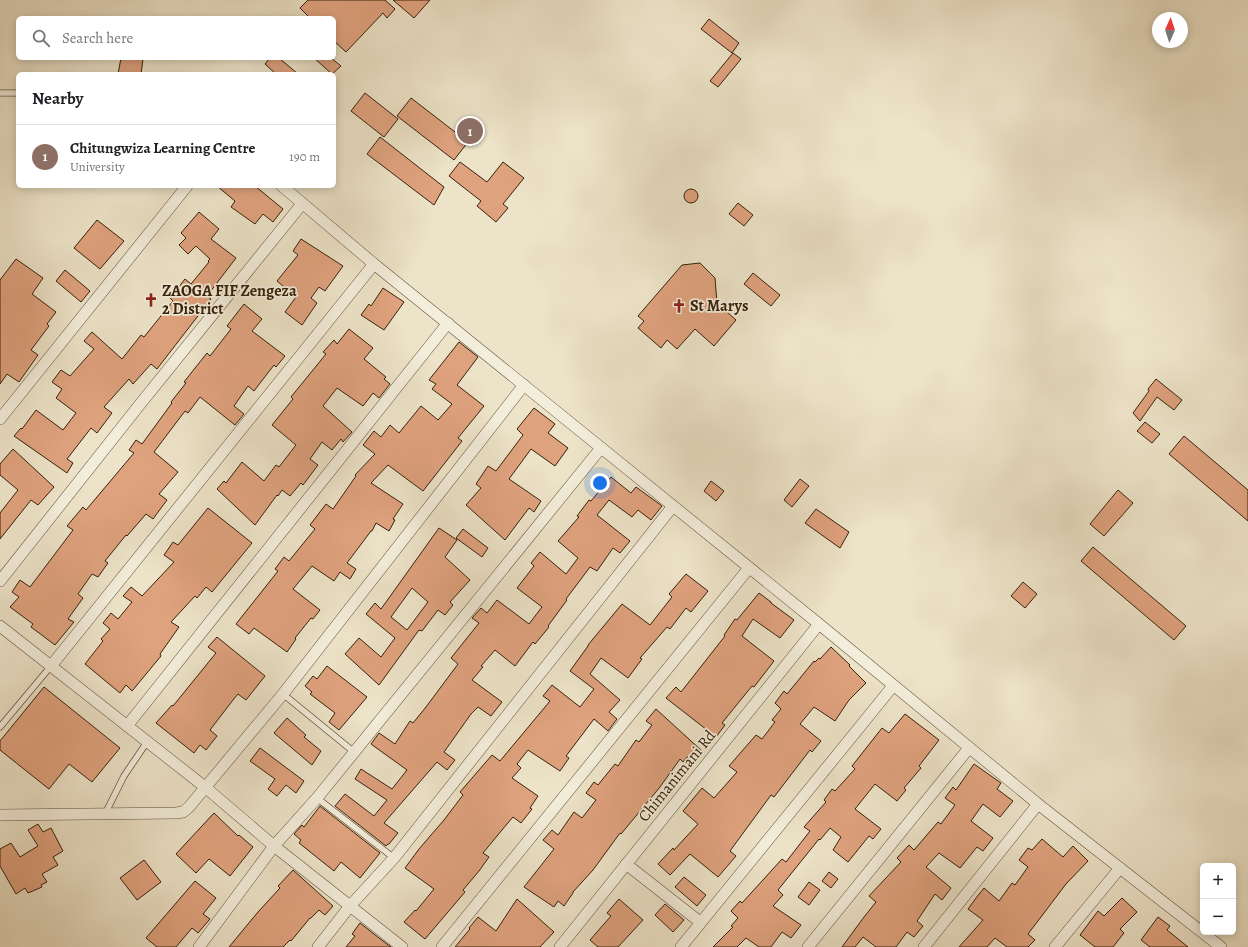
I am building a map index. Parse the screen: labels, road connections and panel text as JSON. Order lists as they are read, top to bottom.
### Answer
{
  "streets": {
    "street": ["Chimanimani Rd"]
  },
  "places": {
    "church": ["ZAOGA FIF Zengeza 2 District", "St Marys"]
  },
  "north": "top",
  "page": {
    "search": "Search here",
    "heading": "Nearby",
    "pins": "1",
    "list": [
      {
        "mark": "1",
        "name": "Chitungwiza Learning Centre",
        "note": "University",
        "value": "190 m"
      }
    ],
    "map_buttons": ["+", "−"]
  }
}
